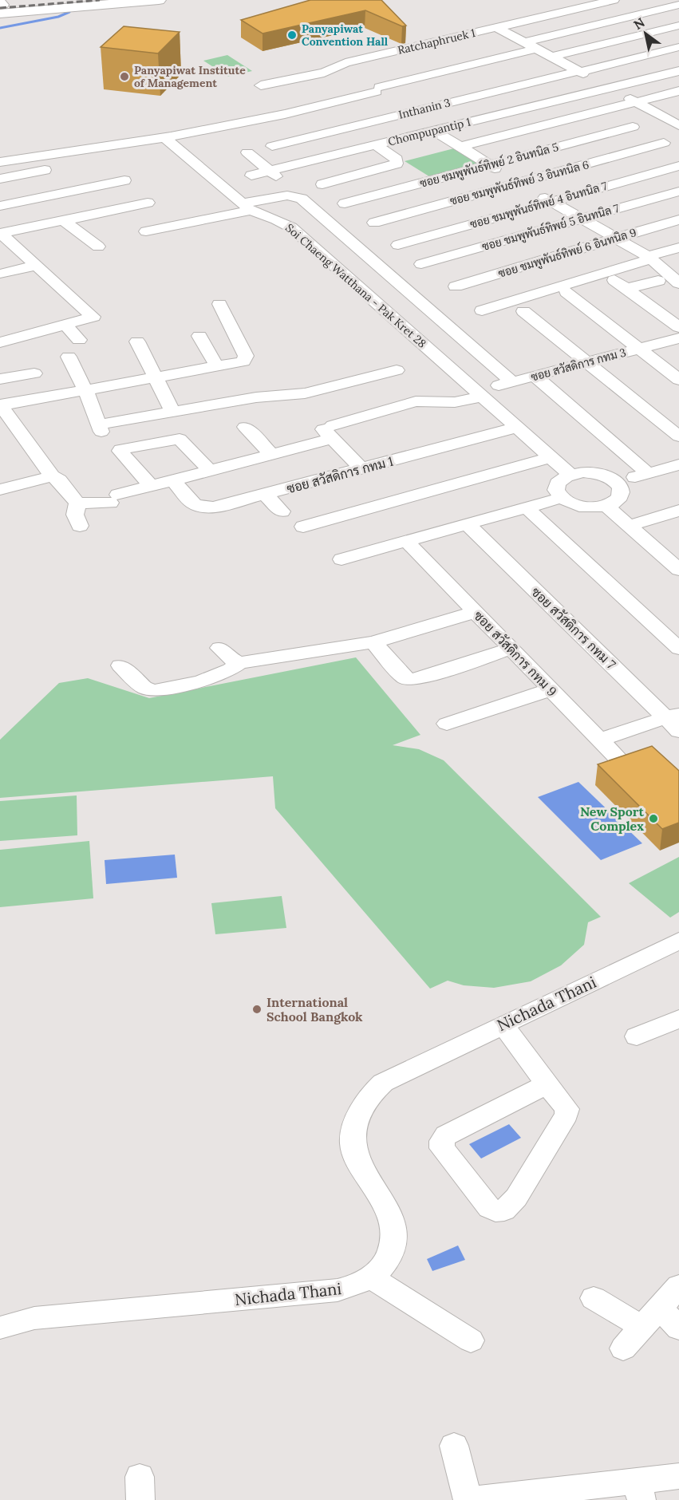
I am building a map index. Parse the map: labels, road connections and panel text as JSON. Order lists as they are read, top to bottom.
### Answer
{
  "streets": {
    "street": [
      "Ratchaphruek 1",
      "Inthanin 3",
      "Chompupantip 1",
      "ซอย ชมพูพันธ์ทิพย์ 2 อินทนิล 5",
      "ซอย ชมพูพันธ์ทิพย์ 3 อินทนิล 6",
      "ซอย ชมพูพันธ์ทิพย์ 4 อินทนิล 7",
      "ซอย ชมพูพันธ์ทิพย์ 5 อินทนิล 7",
      "ซอย ชมพูพันธ์ทิพย์ 6 อินทนิล 9",
      "Soi Chaeng Watthana - Pak Kret 28",
      "ซอย สวัสดิการ กทม 3",
      "ซอย สวัสดิการ กทม 1",
      "ซอย สวัสดิการ กทม 7",
      "ซอย สวัสดิการ กทม 9",
      "Nichada Thani"
    ]
  },
  "crossings": [
    ["Soi Chaeng Watthana - Pak Kret 28", "ซอย สวัสดิการ กทม 3"],
    ["Soi Chaeng Watthana - Pak Kret 28", "ซอย สวัสดิการ กทม 1"],
    ["ซอย สวัสดิการ กทม 3", "ซอย สวัสดิการ กทม 1"]
  ],
  "places": [
    "Panyapiwat Convention Hall",
    "Panyapiwat Institute of Management",
    "New Sport Complex",
    "International School Bangkok"
  ],
  "north": "top left"
}
